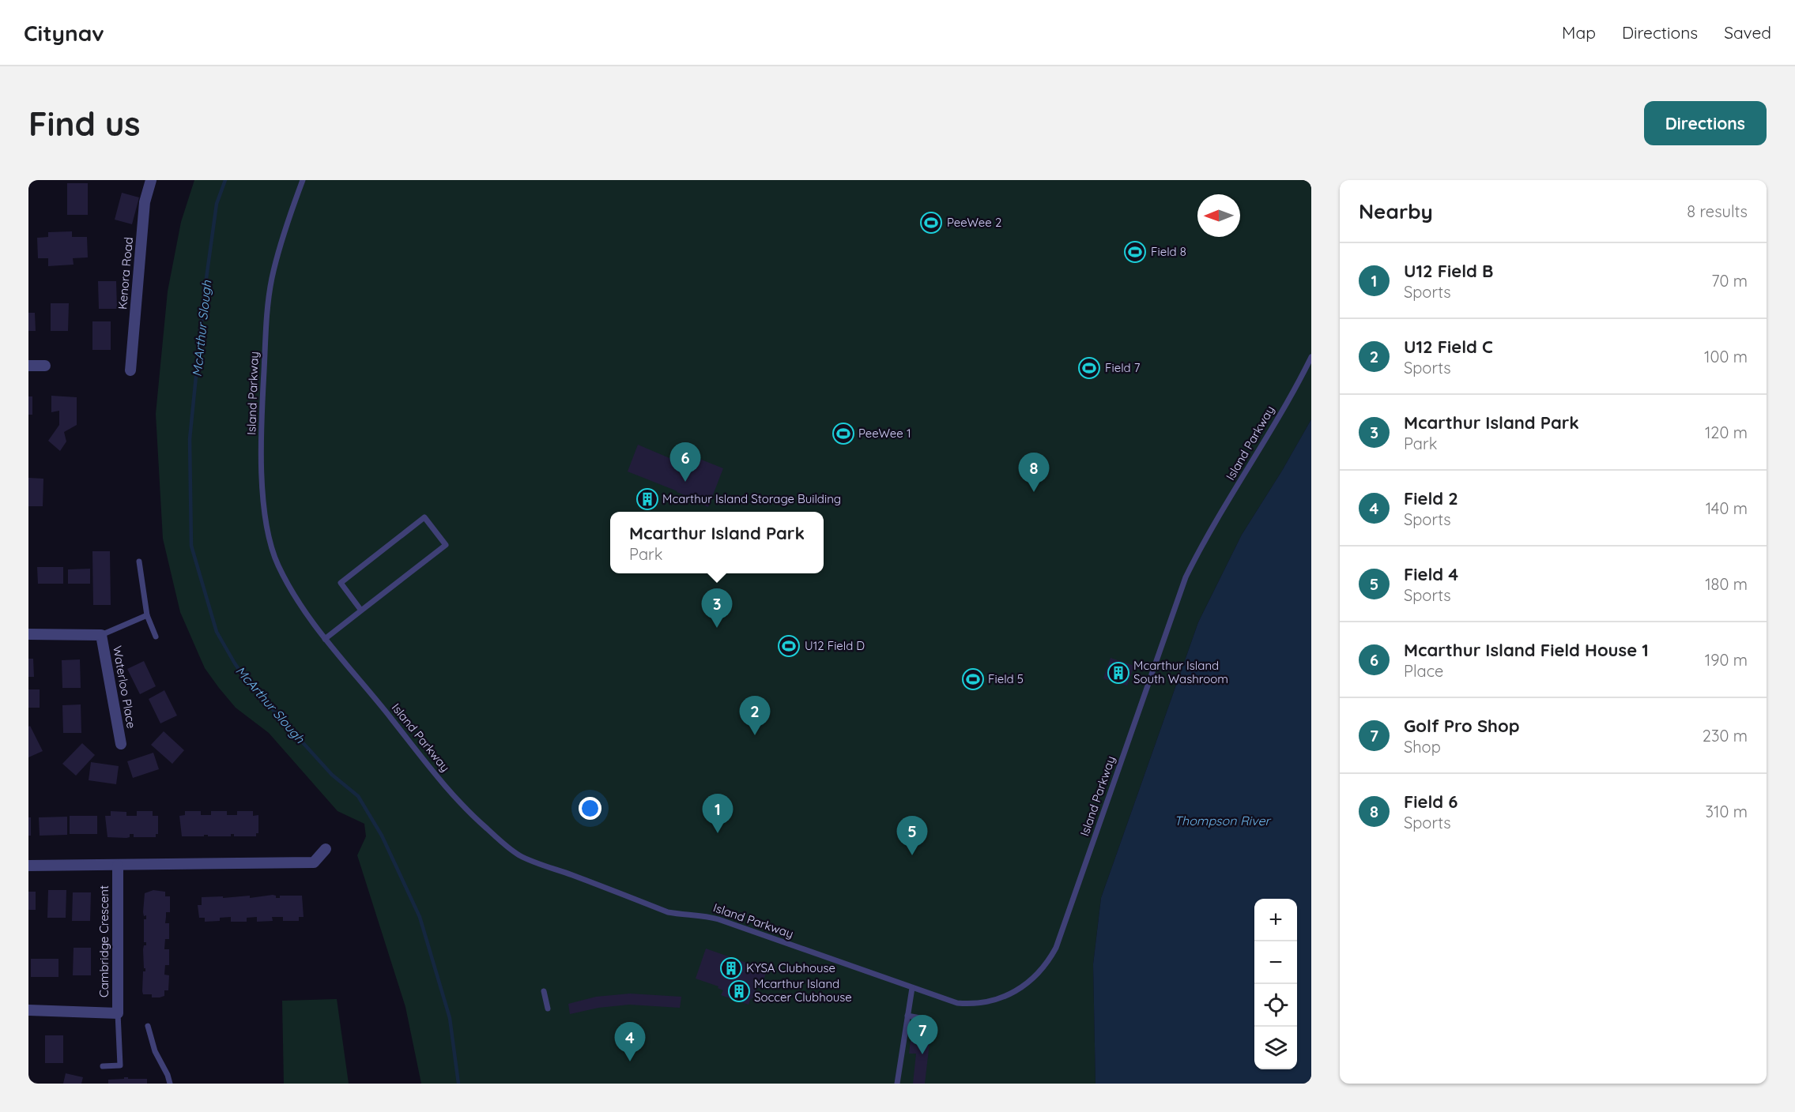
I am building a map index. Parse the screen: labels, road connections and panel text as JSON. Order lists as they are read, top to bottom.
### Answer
{
  "streets": {
    "street": ["Kenora Road", "Waterloo Place", "Cambridge Crescent"],
    "lane": ["Island Parkway"]
  },
  "water": ["McArthur Slough", "Thompson River"],
  "places": {
    "sports": [
      "PeeWee 2",
      "Field 8",
      "Field 7",
      "PeeWee 1",
      "U12 Field D",
      "Field 5"
    ],
    "building": [
      "Mcarthur Island Storage Building",
      "Mcarthur Island South Washroom",
      "KYSA Clubhouse",
      "Mcarthur Island Soccer Clubhouse"
    ]
  },
  "north": "left",
  "page": {
    "header": "Citynav",
    "nav": ["Map", "Directions", "Saved"],
    "buttons": "Directions",
    "title": "Find us",
    "heading": ["Nearby", "8 results"],
    "list": [
      {
        "mark": "1",
        "name": "U12 Field B",
        "note": "Sports",
        "value": "70 m"
      },
      {
        "mark": "2",
        "name": "U12 Field C",
        "note": "Sports",
        "value": "100 m"
      },
      {
        "mark": "3",
        "name": "Mcarthur Island Park",
        "note": "Park",
        "value": "120 m"
      },
      {
        "mark": "4",
        "name": "Field 2",
        "note": "Sports",
        "value": "140 m"
      },
      {
        "mark": "5",
        "name": "Field 4",
        "note": "Sports",
        "value": "180 m"
      },
      {
        "mark": "6",
        "name": "Mcarthur Island Field House 1",
        "note": "Place",
        "value": "190 m"
      },
      {
        "mark": "7",
        "name": "Golf Pro Shop",
        "note": "Shop",
        "value": "230 m"
      },
      {
        "mark": "8",
        "name": "Field 6",
        "note": "Sports",
        "value": "310 m"
      }
    ],
    "pins": [
      "6",
      "8",
      "3",
      "2",
      "1",
      "5",
      "7",
      "4"
    ],
    "popup": ["Mcarthur Island Park", "Park"],
    "map_buttons": ["+", "−"]
  }
}
